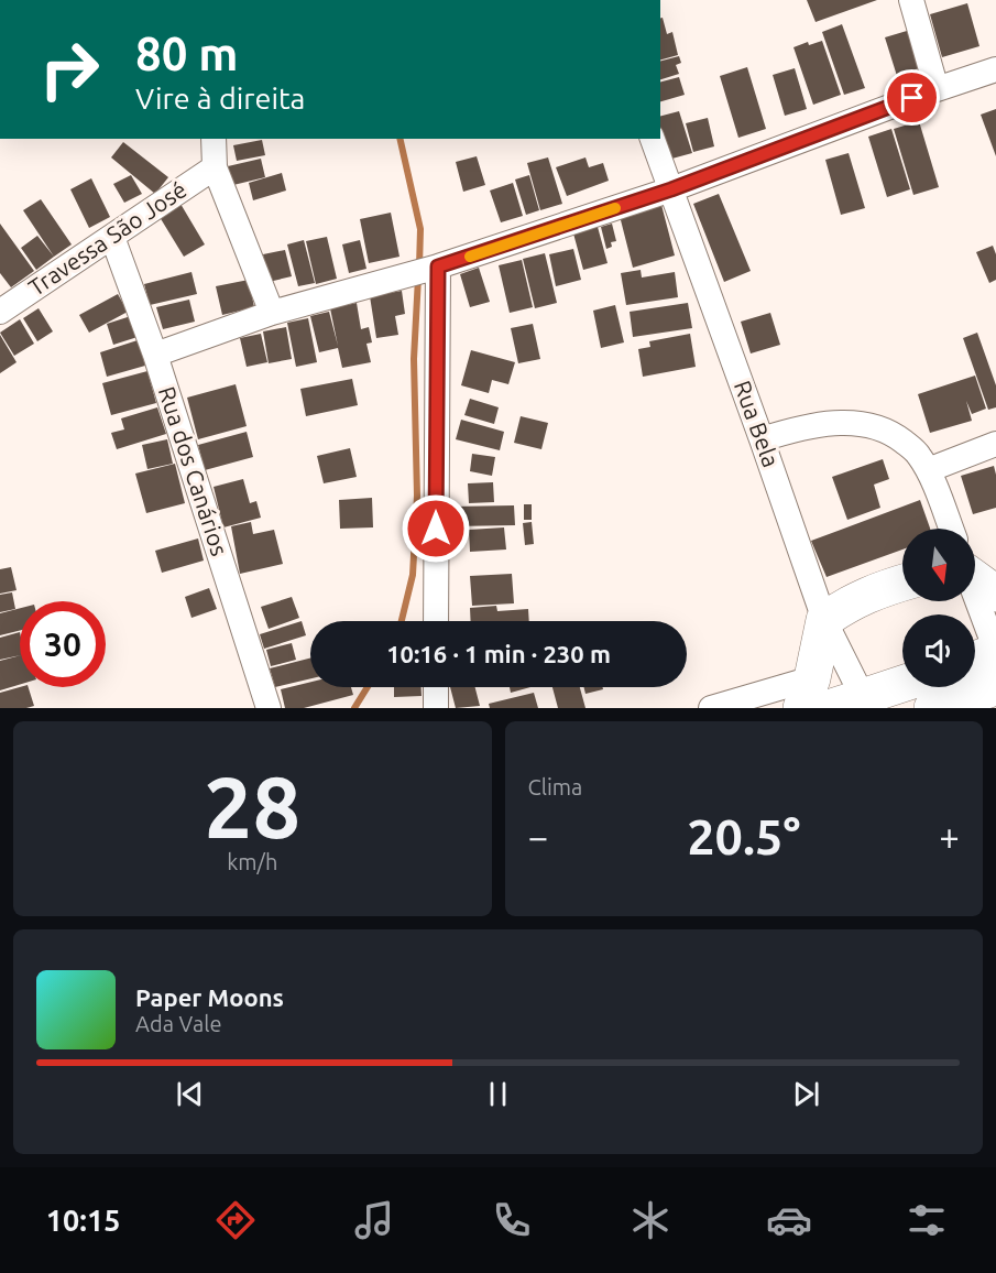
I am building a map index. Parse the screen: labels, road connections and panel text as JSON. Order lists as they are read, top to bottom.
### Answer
{
  "streets": {
    "street": ["Travessa São José", "Rua Bela", "Rua dos Canários"]
  },
  "crossings": [
    ["Travessa São José", "Rua dos Canários"]
  ],
  "north": "bottom",
  "page": {
    "turn": ["80 m", "Vire à direita"],
    "limit": "30",
    "trip": "10:16 · 1 min · 230 m",
    "tile": [
      ["28", "km/h"],
      "Clima"
    ],
    "heat": ["−", "20.5°", "+"],
    "song": ["Paper Moons", "Ada Vale"],
    "tabs": "10:15"
  }
}
